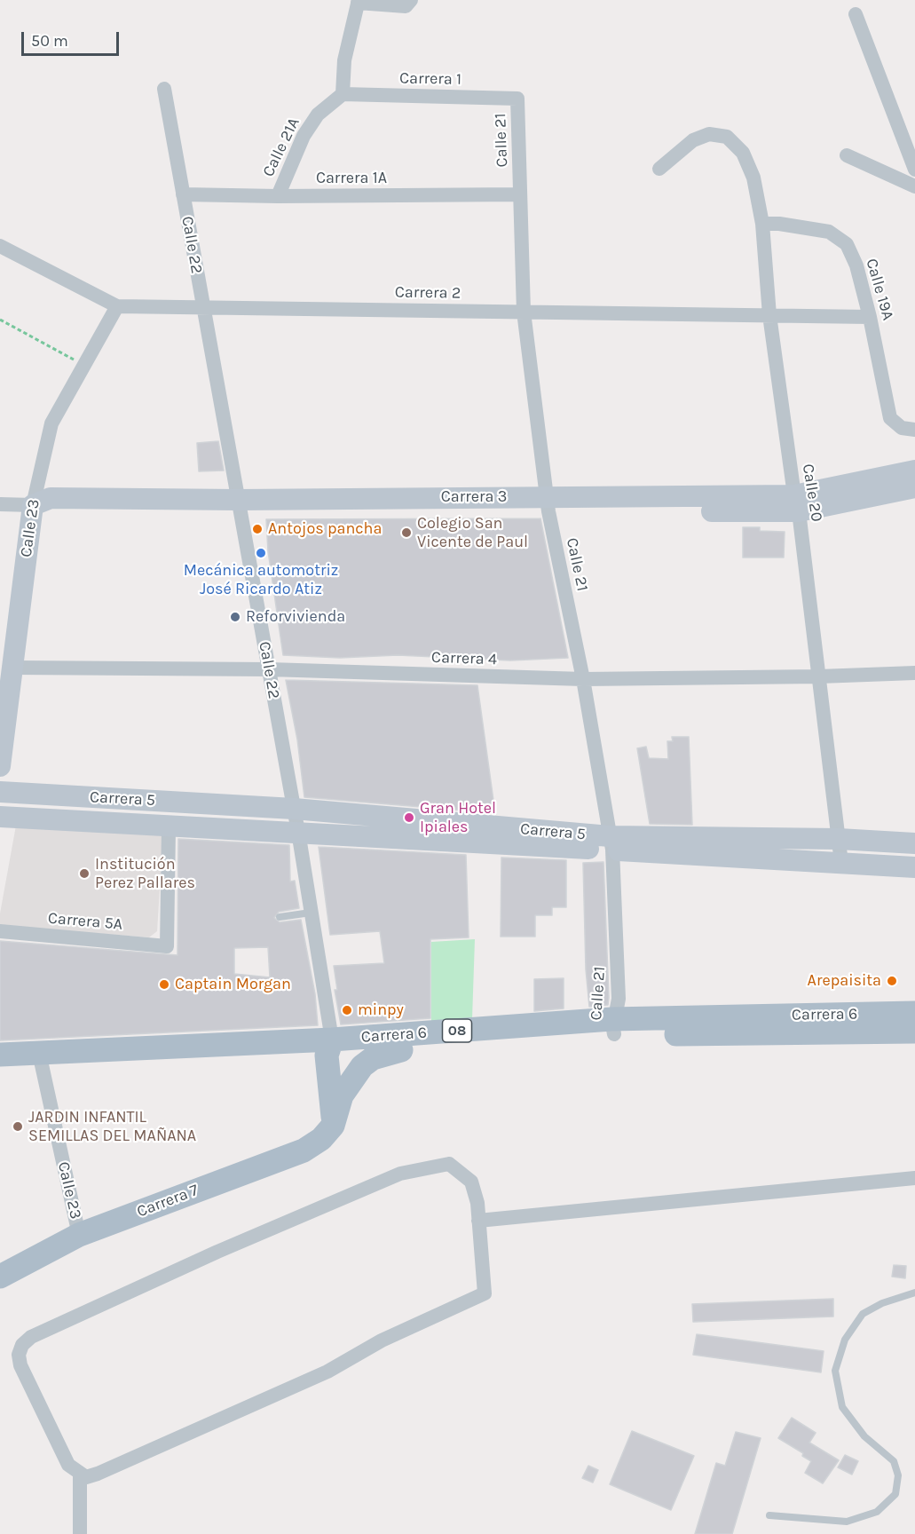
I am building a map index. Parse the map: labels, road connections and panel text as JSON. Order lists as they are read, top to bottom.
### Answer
{
  "streets": {
    "main road": [
      "Calle 22",
      "Carrera 6",
      "08",
      "Carrera 7"
    ],
    "street": [
      "Carrera 1",
      "Calle 21",
      "Calle 21A",
      "Carrera 1A",
      "Calle 19A",
      "Carrera 2",
      "Calle 20",
      "Carrera 3",
      "Calle 23",
      "Carrera 4",
      "Carrera 5",
      "Carrera 5A"
    ]
  },
  "crossings": [
    ["Carrera 1", "Calle 21"],
    ["Carrera 1", "Calle 21A"],
    ["Calle 21", "Carrera 1A"],
    ["Calle 21", "Carrera 2"],
    ["Calle 21", "Carrera 3"],
    ["Calle 21", "Carrera 4"],
    ["Calle 21", "Carrera 5"],
    ["Calle 21", "Carrera 6"],
    ["Calle 21A", "Carrera 1A"],
    ["Carrera 1A", "Calle 22"],
    ["Calle 22", "Carrera 2"],
    ["Calle 22", "Carrera 3"],
    ["Calle 22", "Carrera 4"],
    ["Calle 22", "Carrera 5"],
    ["Calle 22", "Carrera 6"],
    ["Calle 22", "Carrera 7"],
    ["Calle 19A", "Carrera 2"],
    ["Calle 19A", "Calle 20"],
    ["Carrera 2", "Calle 20"],
    ["Carrera 2", "Calle 23"],
    ["Calle 20", "Carrera 3"],
    ["Calle 20", "Carrera 4"],
    ["Calle 20", "Carrera 5"],
    ["Carrera 3", "Calle 23"],
    ["Calle 23", "Carrera 4"],
    ["Calle 23", "Carrera 6"],
    ["Calle 23", "Carrera 7"],
    ["Carrera 5", "Carrera 5A"]
  ],
  "places": [
    "Antojos pancha",
    "Colegio San Vicente de Paul",
    "Mecánica automotriz José Ricardo Atiz",
    "Reforvivienda",
    "Gran Hotel Ipiales",
    "Institución Perez Pallares",
    "Arepaisita",
    "Captain Morgan",
    "minpy",
    "JARDIN INFANTIL SEMILLAS DEL MAÑANA"
  ],
  "scale_bar": "50 m"
}
